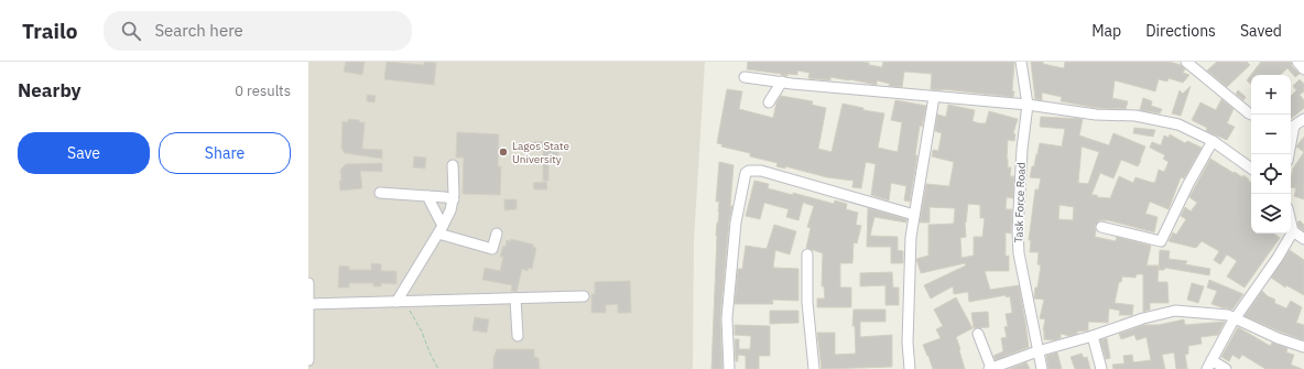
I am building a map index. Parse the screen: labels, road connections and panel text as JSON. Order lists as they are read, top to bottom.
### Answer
{
  "streets": {
    "street": ["Task Force Road"]
  },
  "places": ["Lagos State University"],
  "page": {
    "header": "Trailo",
    "search": "Search here",
    "nav": ["Map", "Directions", "Saved"],
    "heading": ["Nearby", "0 results"],
    "map_buttons": ["+", "−"],
    "buttons": ["Save", "Share"]
  }
}
